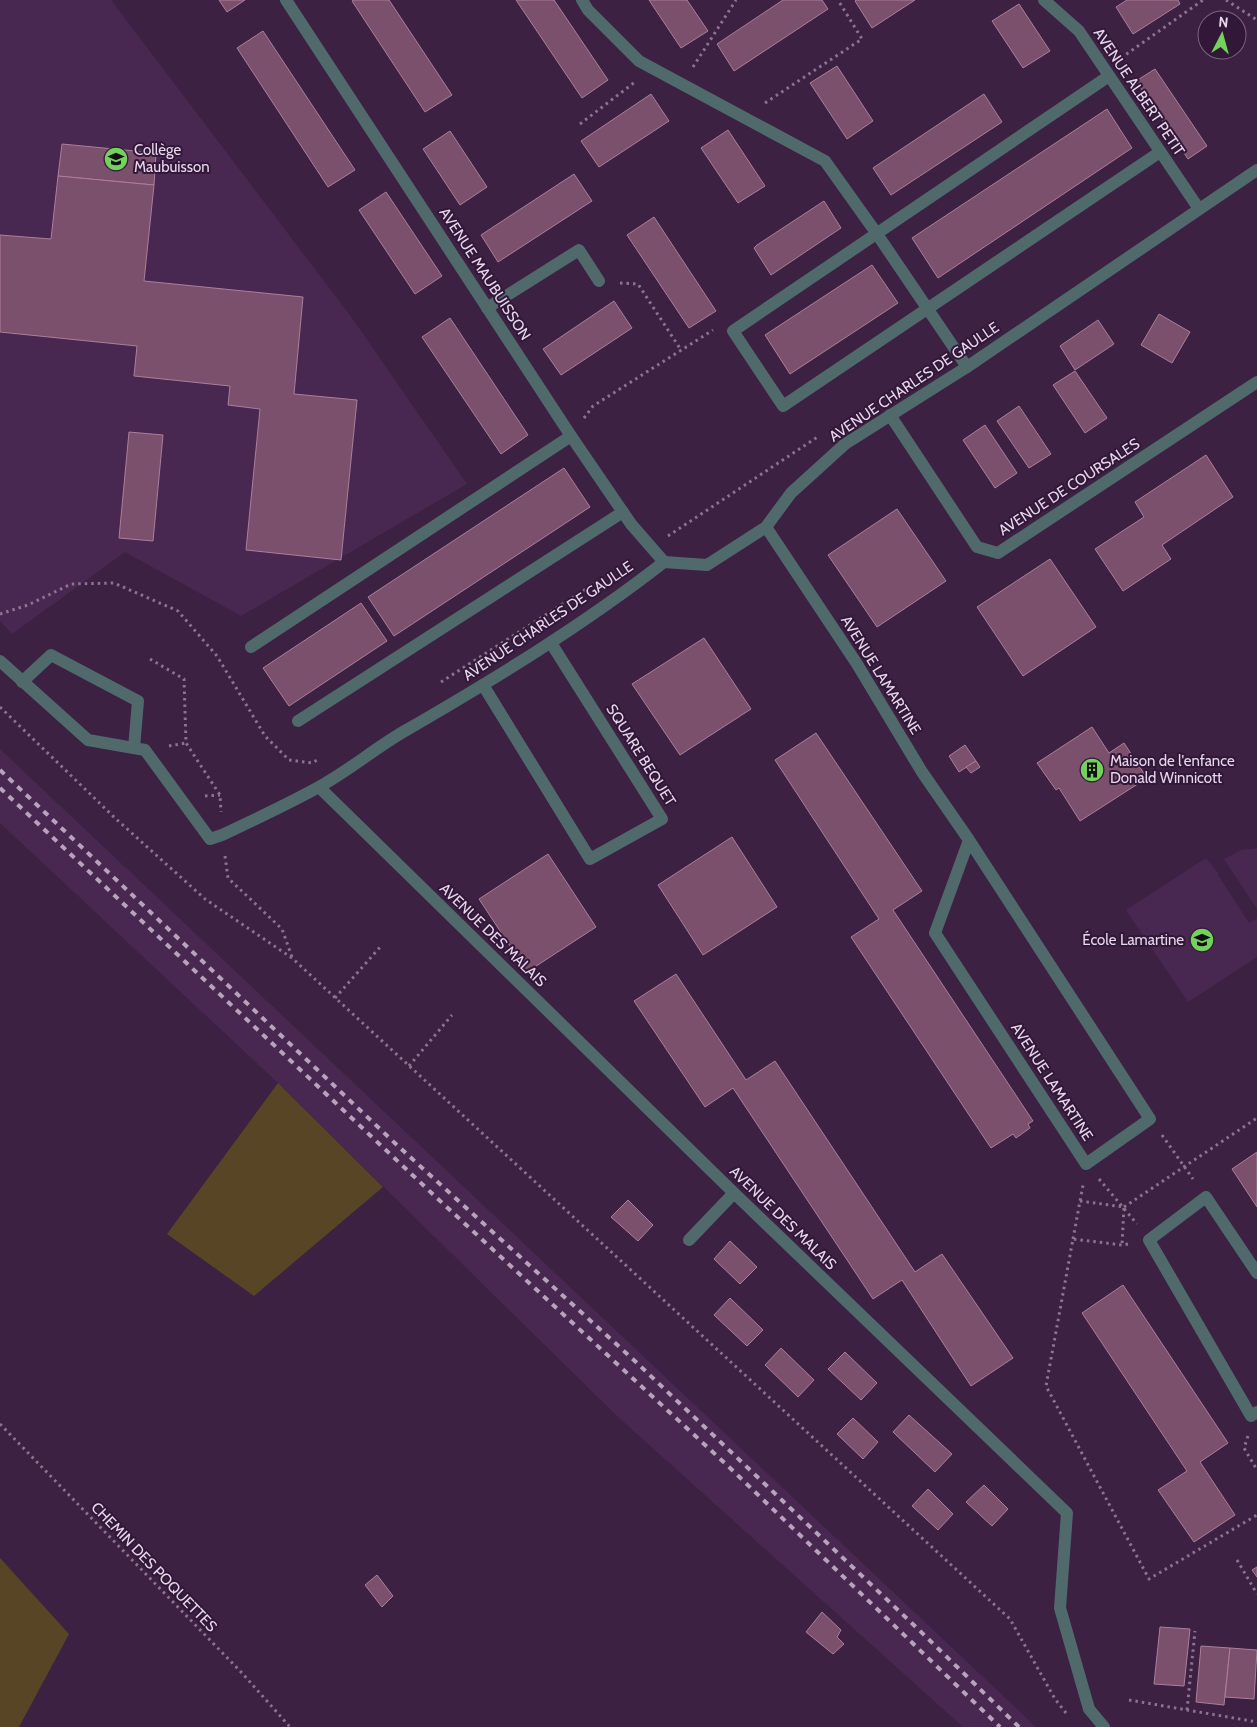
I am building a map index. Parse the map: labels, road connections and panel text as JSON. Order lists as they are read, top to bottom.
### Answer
{
  "streets": {
    "street": [
      "AVENUE ALBERT PETIT",
      "AVENUE MAUBUISSON",
      "AVENUE CHARLES DE GAULLE",
      "AVENUE DE COURSALES",
      "AVENUE LAMARTINE",
      "SQUARE BEQUET",
      "AVENUE DES MALAIS"
    ],
    "path": ["CHEMIN DES POQUETTES"]
  },
  "crossings": [
    ["AVENUE ALBERT PETIT", "AVENUE CHARLES DE GAULLE"],
    ["AVENUE MAUBUISSON", "AVENUE CHARLES DE GAULLE"],
    ["AVENUE CHARLES DE GAULLE", "AVENUE DE COURSALES"],
    ["AVENUE CHARLES DE GAULLE", "AVENUE LAMARTINE"],
    ["AVENUE CHARLES DE GAULLE", "SQUARE BEQUET"],
    ["AVENUE CHARLES DE GAULLE", "AVENUE DES MALAIS"]
  ],
  "places": {
    "school or university": ["Collège Maubuisson", "École Lamartine"],
    "building": ["Maison de l'enfance Donald Winnicott"]
  },
  "north": "top"
}
